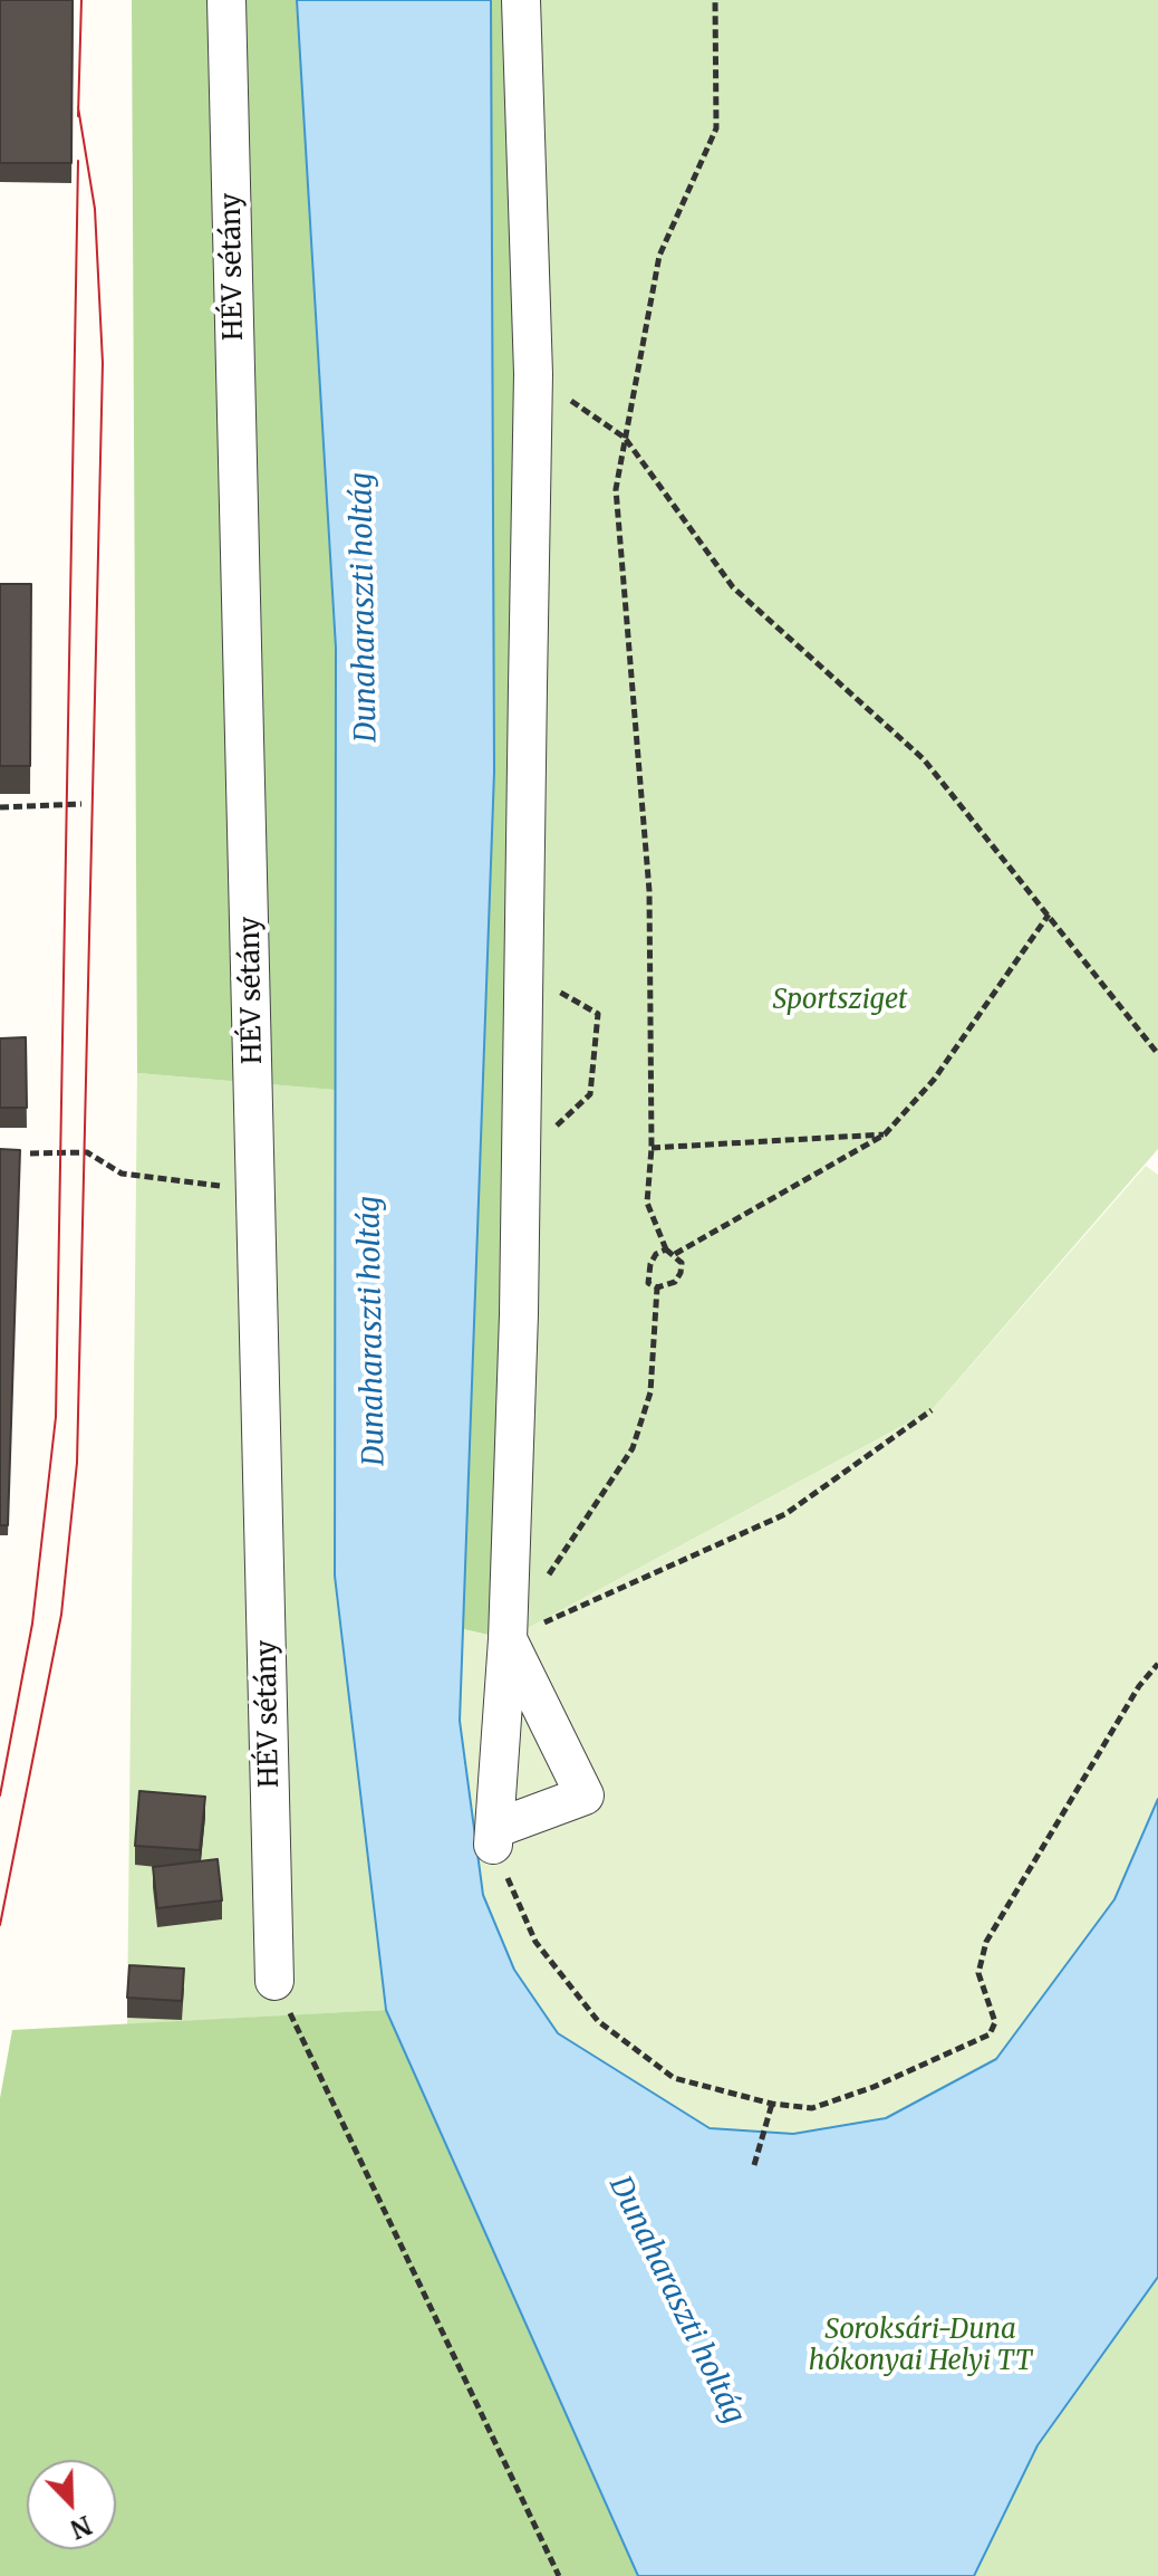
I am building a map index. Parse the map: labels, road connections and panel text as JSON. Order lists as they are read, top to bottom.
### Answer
{
  "streets": {
    "street": ["HÉV sétány"]
  },
  "water": ["Dunaharaszti holtág"],
  "parks": ["Sportsziget", "Soroksári-Duna hókonyai Helyi TT"],
  "north": "bottom right"
}
